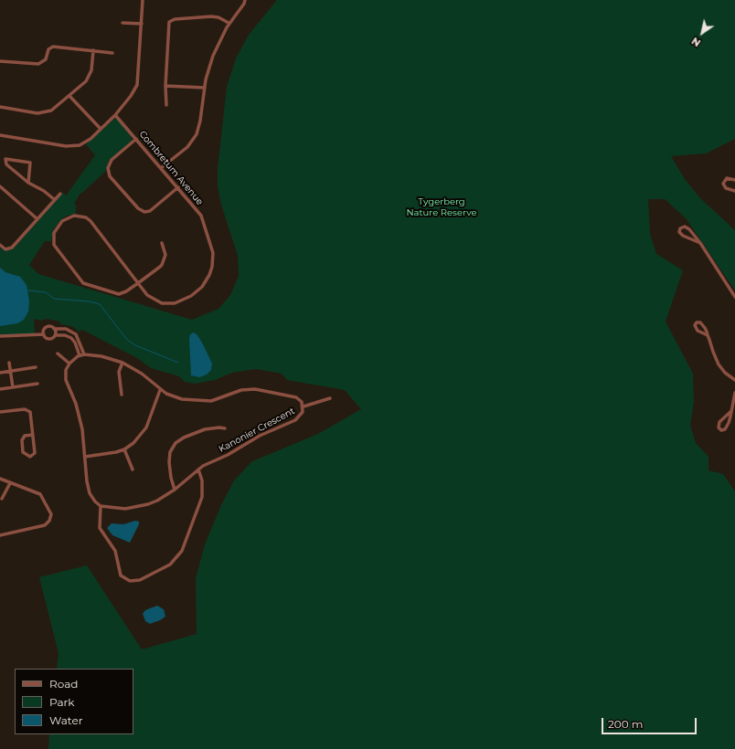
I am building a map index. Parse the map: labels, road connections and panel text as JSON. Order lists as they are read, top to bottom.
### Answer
{
  "streets": {
    "street": ["Combretum Avenue", "Kanonier Crescent"]
  },
  "parks": ["Tygerberg Nature Reserve"],
  "legend": ["Road", "Park", "Water"],
  "scale_bar": "200 m",
  "north": "bottom left"
}
